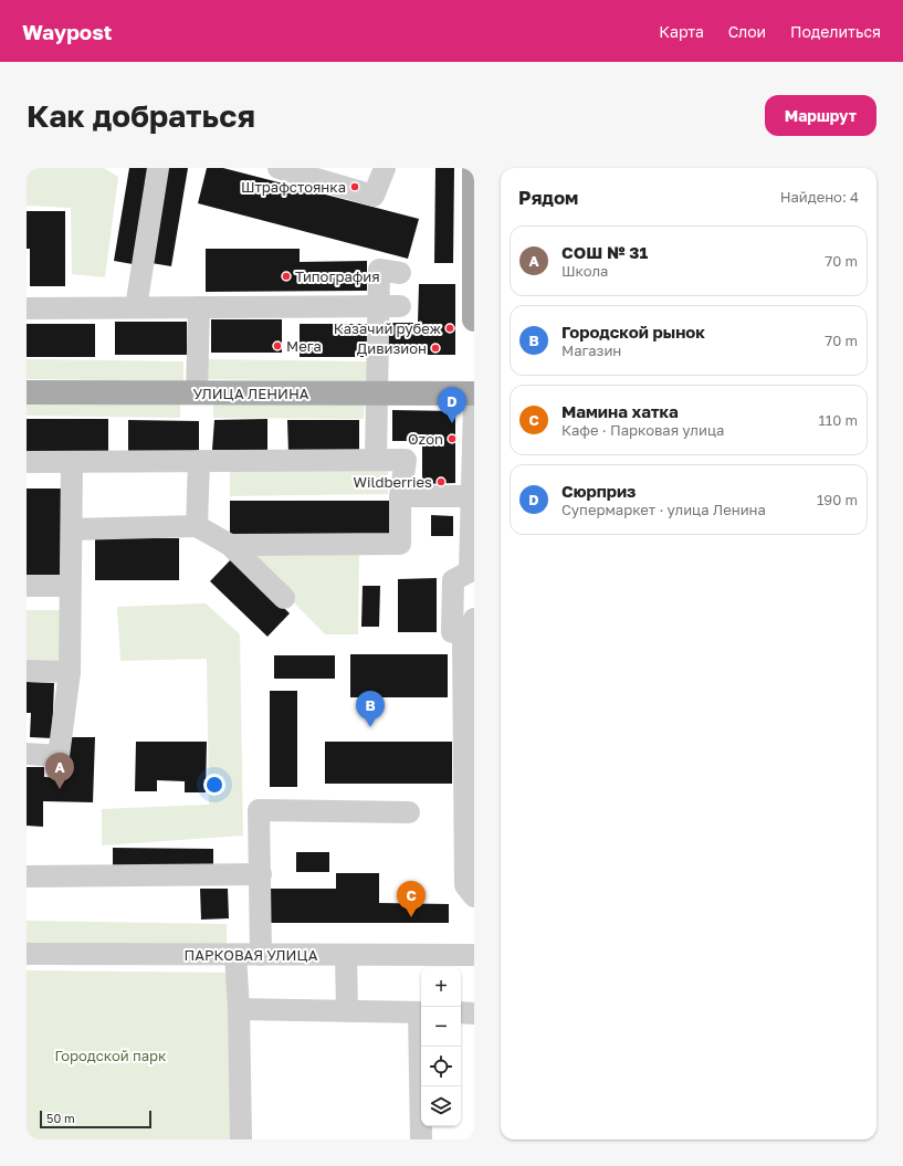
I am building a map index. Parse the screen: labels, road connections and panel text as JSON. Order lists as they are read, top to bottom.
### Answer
{
  "streets": {
    "main road": ["УЛИЦА ЛЕНИНА"],
    "street": ["ПАРКОВАЯ УЛИЦА"]
  },
  "parks": ["Городской парк"],
  "places": [
    "Штрафстоянка",
    "Типография",
    "Казачий рубеж",
    "Мега",
    "Дивизион",
    "Ozon",
    "Wildberries"
  ],
  "scale_bar": "50 m",
  "page": {
    "header": "Waypost",
    "nav": ["Карта", "Слои", "Поделиться"],
    "buttons": "Маршрут",
    "title": "Как добраться",
    "heading": ["Рядом", "Найдено: 4"],
    "list": [
      {
        "mark": "A",
        "name": "СОШ № 31",
        "note": "Школа",
        "value": "70 m"
      },
      {
        "mark": "B",
        "name": "Городской рынок",
        "note": "Магазин",
        "value": "70 m"
      },
      {
        "mark": "C",
        "name": "Мамина хатка",
        "note": "Кафе · Парковая улица",
        "value": "110 m"
      },
      {
        "mark": "D",
        "name": "Сюрприз",
        "note": "Супермаркет · улица Ленина",
        "value": "190 m"
      }
    ],
    "pins": [
      "D",
      "B",
      "A",
      "C"
    ],
    "map_buttons": ["+", "−"],
    "scale": "50 m"
  }
}
